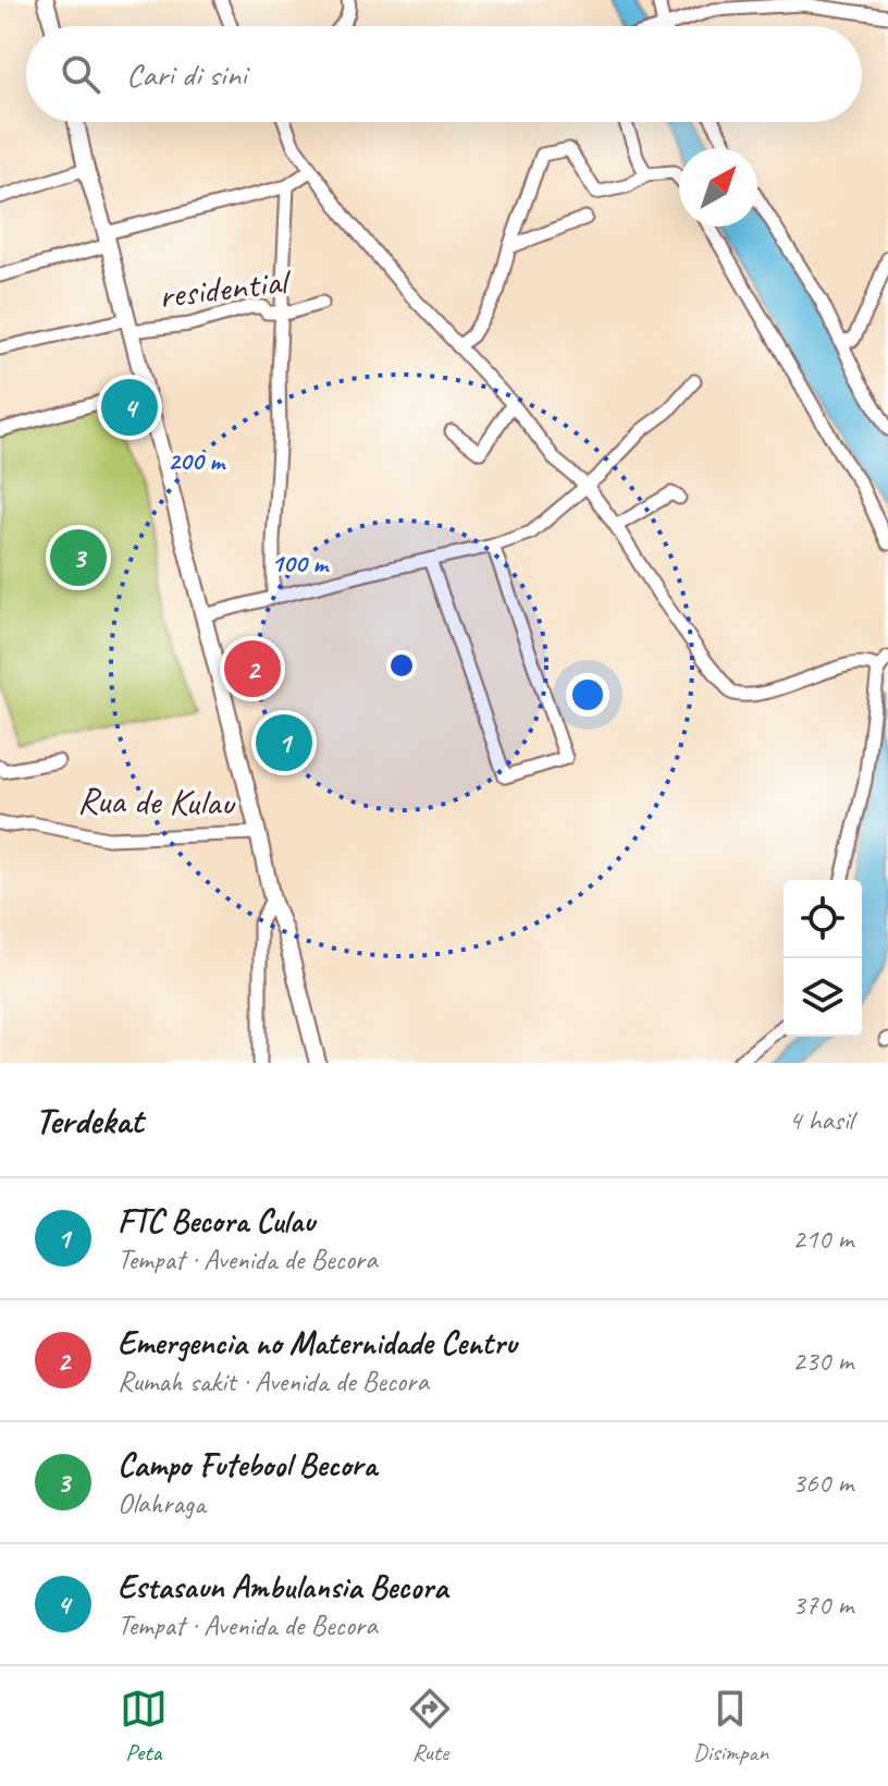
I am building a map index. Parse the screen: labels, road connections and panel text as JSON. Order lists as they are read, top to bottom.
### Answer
{
  "streets": {
    "street": ["residential", "Rua de Kulau"]
  },
  "north": "top right",
  "page": {
    "search": "Cari di sini",
    "pins": [
      "4",
      "3",
      "2",
      "1"
    ],
    "heading": ["Terdekat", "4 hasil"],
    "list": [
      {
        "mark": "1",
        "name": "FTC Becora Culau",
        "note": "Tempat · Avenida de Becora",
        "value": "210 m"
      },
      {
        "mark": "2",
        "name": "Emergencia no Maternidade Centru",
        "note": "Rumah sakit · Avenida de Becora",
        "value": "230 m"
      },
      {
        "mark": "3",
        "name": "Campo Futebool Becora",
        "note": "Olahraga",
        "value": "360 m"
      },
      {
        "mark": "4",
        "name": "Estasaun Ambulansia Becora",
        "note": "Tempat · Avenida de Becora",
        "value": "370 m"
      }
    ],
    "nav": ["Peta", "Rute", "Disimpan"]
  },
  "rings": ["200 m", "100 m"]
}
